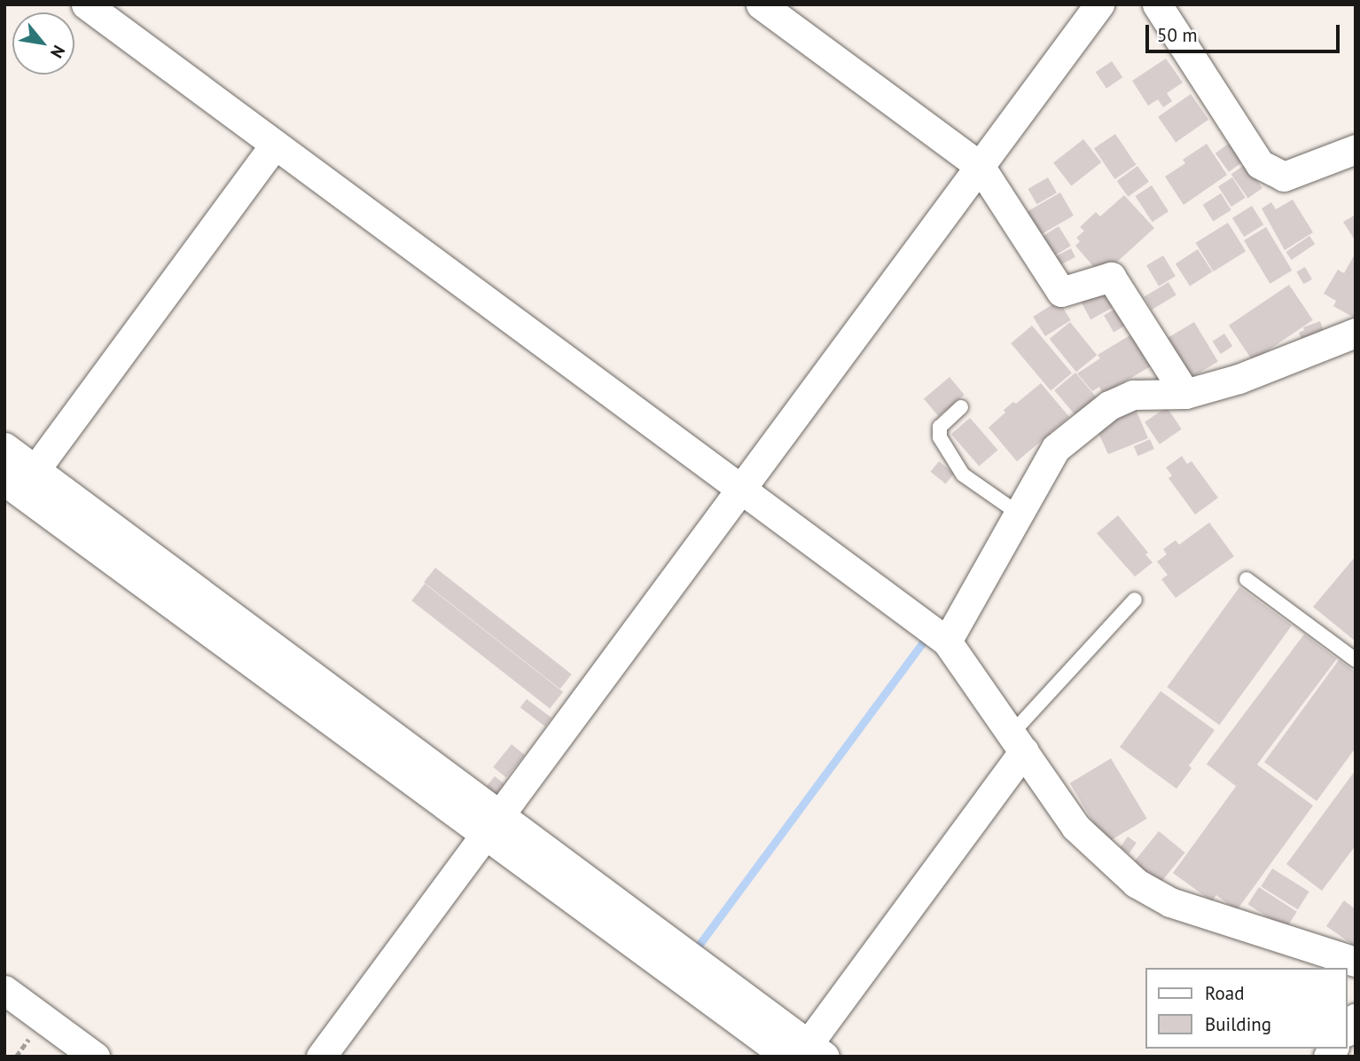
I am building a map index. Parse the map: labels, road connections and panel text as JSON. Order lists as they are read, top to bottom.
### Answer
{
  "legend": ["Road", "Building"],
  "scale_bar": "50 m",
  "north": "bottom right"
}
